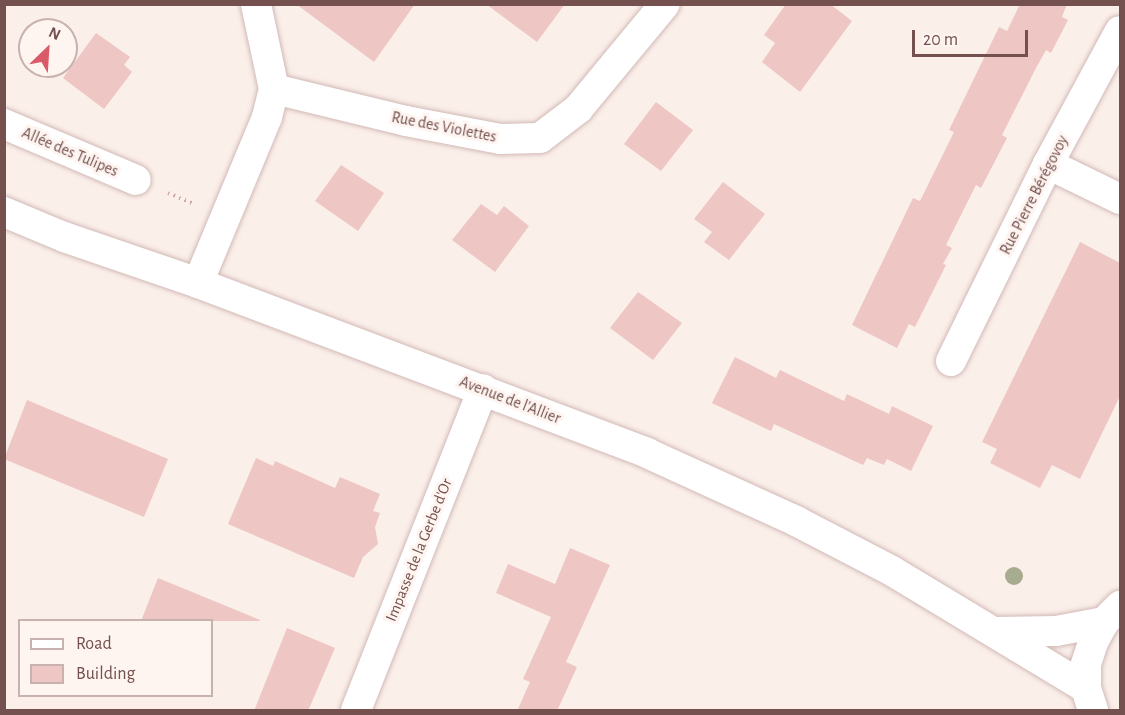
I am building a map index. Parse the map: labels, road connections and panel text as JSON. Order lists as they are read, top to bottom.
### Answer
{
  "streets": {
    "street": [
      "Rue des Violettes",
      "Allée des Tulipes",
      "Rue Pierre Bérégovoy",
      "Avenue de l'Allier",
      "Impasse de la Gerbe d'Or"
    ]
  },
  "crossings": [
    ["Avenue de l'Allier", "Impasse de la Gerbe d'Or"]
  ],
  "legend": ["Road", "Building"],
  "scale_bar": "20 m",
  "north": "top right"
}
